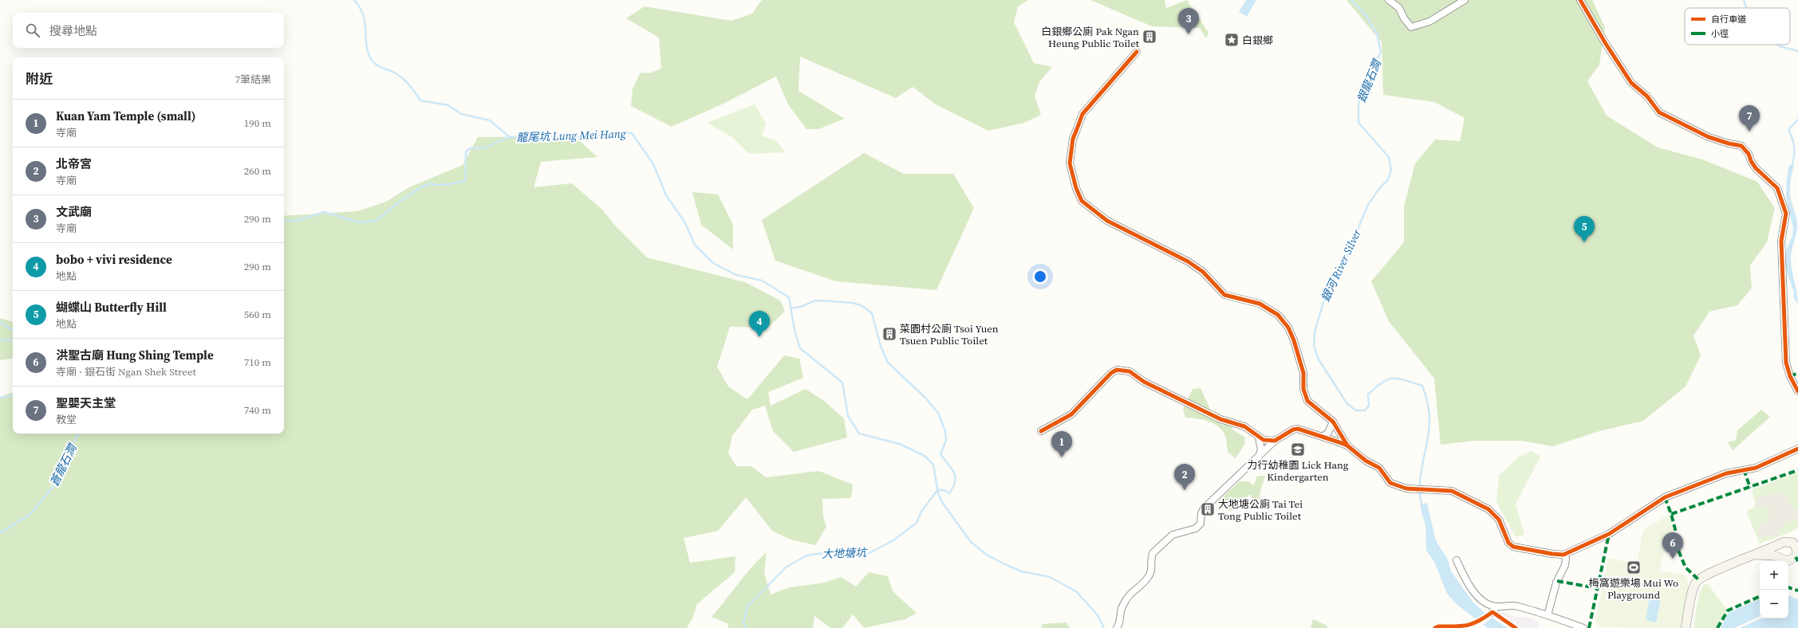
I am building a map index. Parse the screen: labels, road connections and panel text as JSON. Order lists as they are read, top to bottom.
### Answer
{
  "water": [
    "銀龍石澗",
    "龍尾坑 Lung Mei Hang",
    "銀河 River Silver",
    "蒼龍石澗",
    "大地塘坑"
  ],
  "places": {
    "building": ["白銀鄉公廁 Pak Ngan Heung Public Toilet", "菜園村公廁 Tsoi Yuen Tsuen Public Toilet", "大地塘公廁 Tai Tei Tong Public Toilet"],
    "place": ["白銀鄉"],
    "school or university": ["力行幼稚園 Lick Hang Kindergarten"],
    "sports": ["梅窩遊樂場 Mui Wo Playground"]
  },
  "legend": ["自行車道", "小徑"],
  "page": {
    "pins": [
      "3",
      "7",
      "5",
      "4",
      "1",
      "2",
      "6"
    ],
    "search": "搜尋地點",
    "heading": ["附近", "7筆結果"],
    "list": [
      {
        "mark": "1",
        "name": "Kuan Yam Temple (small)",
        "note": "寺廟",
        "value": "190 m"
      },
      {
        "mark": "2",
        "name": "北帝宮",
        "note": "寺廟",
        "value": "260 m"
      },
      {
        "mark": "3",
        "name": "文武廟",
        "note": "寺廟",
        "value": "290 m"
      },
      {
        "mark": "4",
        "name": "bobo + vivi residence",
        "note": "地點",
        "value": "290 m"
      },
      {
        "mark": "5",
        "name": "蝴蝶山 Butterfly Hill",
        "note": "地點",
        "value": "560 m"
      },
      {
        "mark": "6",
        "name": "洪聖古廟 Hung Shing Temple",
        "note": "寺廟 · 銀石街 Ngan Shek Street",
        "value": "710 m"
      },
      {
        "mark": "7",
        "name": "聖嬰天主堂",
        "note": "教堂",
        "value": "740 m"
      }
    ],
    "map_buttons": ["+", "−"]
  }
}
